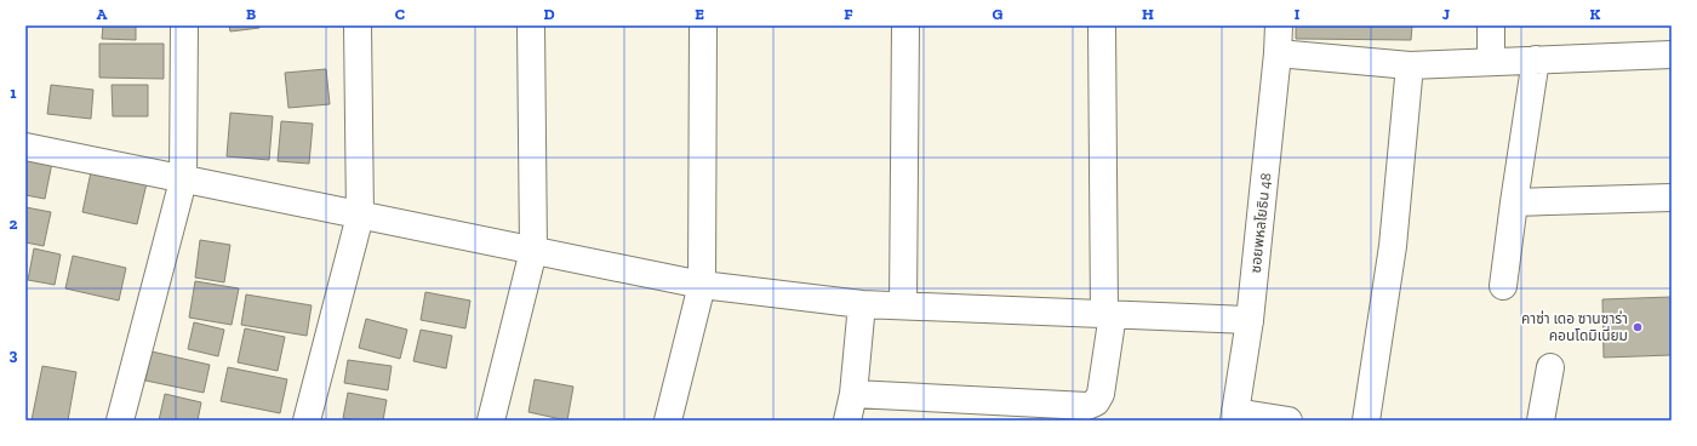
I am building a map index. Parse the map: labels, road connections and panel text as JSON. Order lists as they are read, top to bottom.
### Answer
{
  "streets": {
    "street": ["ซอยพหลโยธิน 48"]
  },
  "places": ["คาซ่า เดอ ซานซาร่า คอนโดมิเนี่ยม"],
  "grid": {
    "columns": [
      "A",
      "B",
      "C",
      "D",
      "E",
      "F",
      "G",
      "H",
      "I",
      "J",
      "K"
    ],
    "rows": ["1", "2", "3"]
  }
}
